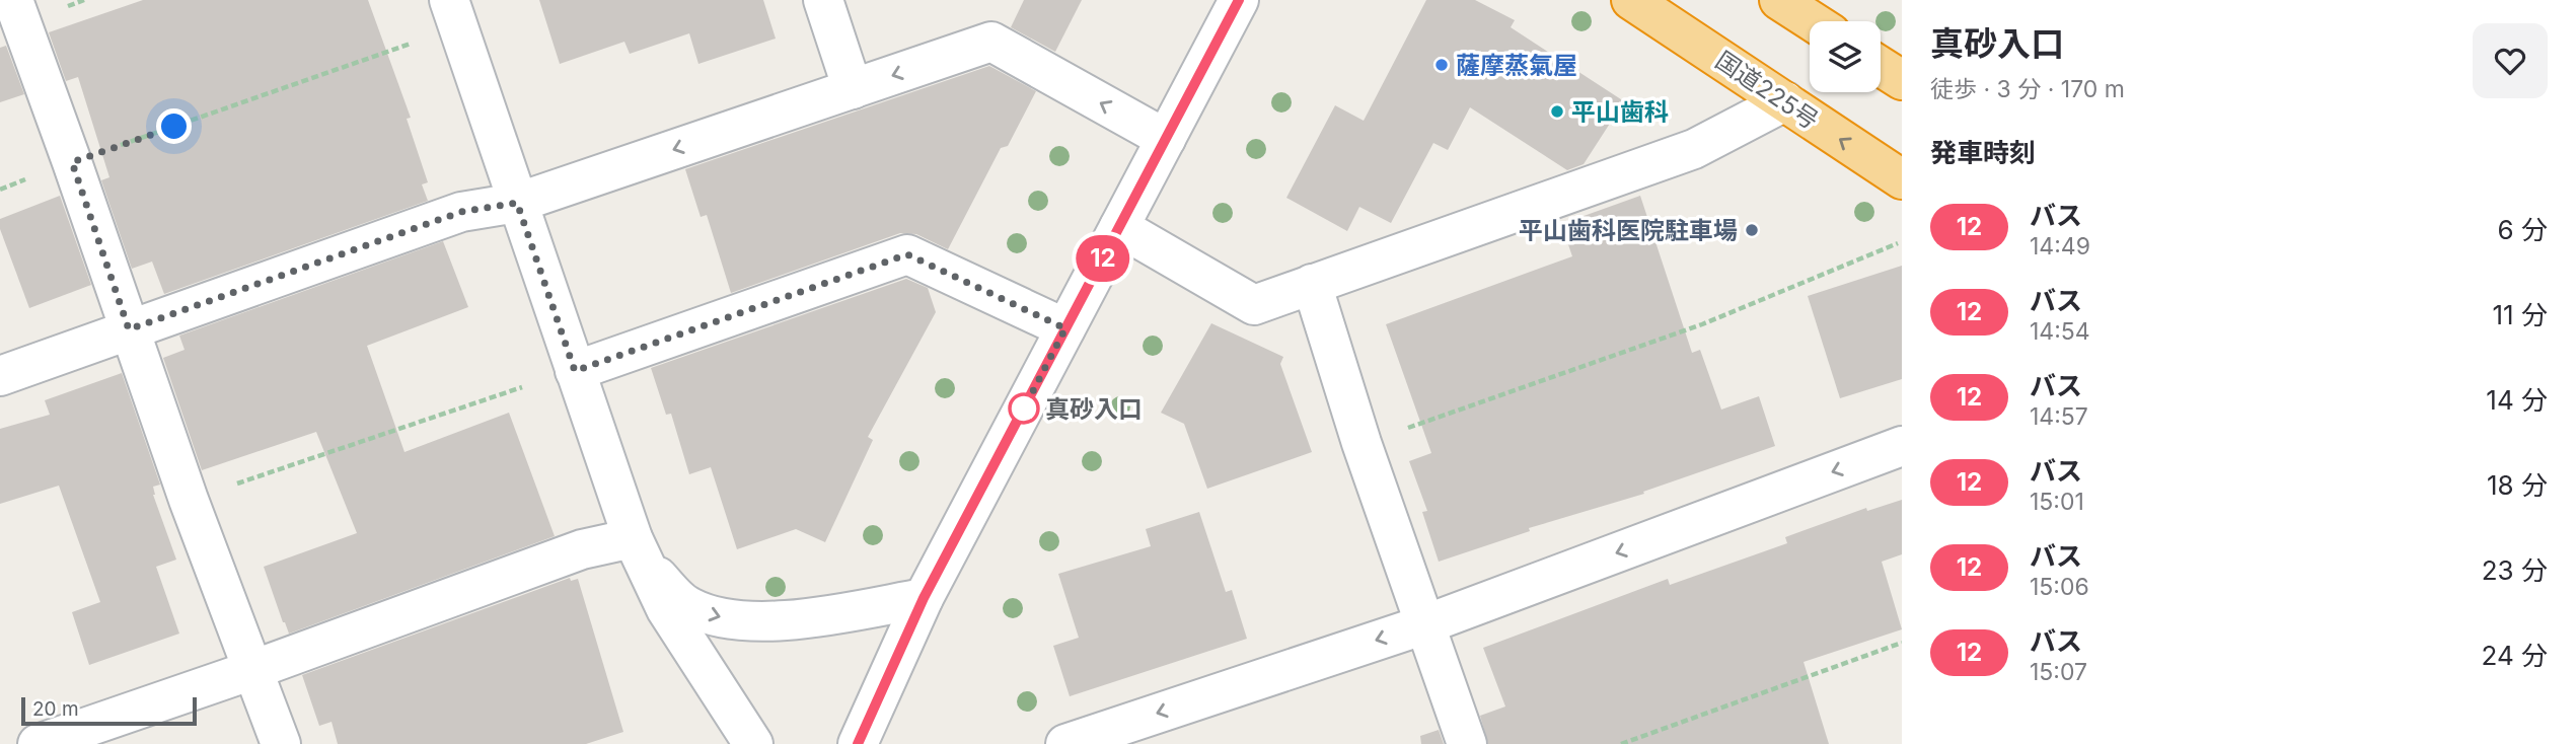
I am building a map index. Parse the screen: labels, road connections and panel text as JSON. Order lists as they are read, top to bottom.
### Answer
{
  "streets": {
    "highway": ["国道225号"]
  },
  "one_way": ["国道225号"],
  "places": [
    "薩摩蒸氣屋",
    "平山歯科",
    "平山歯科医院駐車場",
    "真砂入口"
  ],
  "lines": ["bus line 12"],
  "scale_bar": "20 m",
  "page": {
    "on_map": "12",
    "heading": [
      ["真砂入口", "徒歩 · 3 分 · 170 m"],
      "発車時刻"
    ],
    "list": [
      {
        "mark": "12",
        "name": "バス",
        "note": "14:49",
        "value": "6 分"
      },
      {
        "mark": "12",
        "name": "バス",
        "note": "14:54",
        "value": "11 分"
      },
      {
        "mark": "12",
        "name": "バス",
        "note": "14:57",
        "value": "14 分"
      },
      {
        "mark": "12",
        "name": "バス",
        "note": "15:01",
        "value": "18 分"
      },
      {
        "mark": "12",
        "name": "バス",
        "note": "15:06",
        "value": "23 分"
      },
      {
        "mark": "12",
        "name": "バス",
        "note": "15:07",
        "value": "24 分"
      }
    ],
    "scale": "20 m"
  }
}
